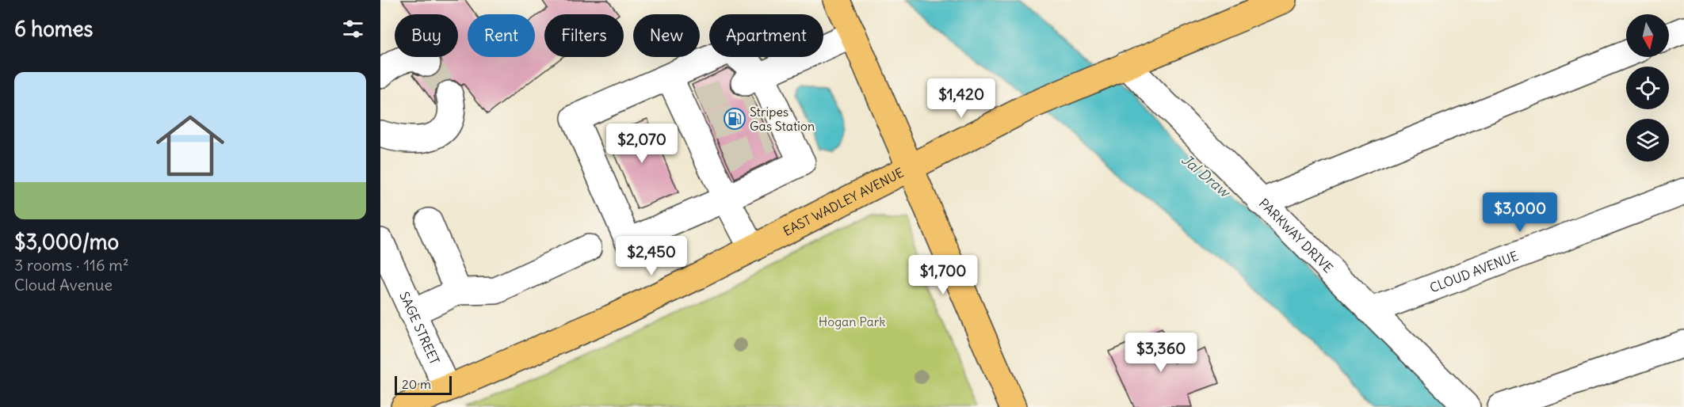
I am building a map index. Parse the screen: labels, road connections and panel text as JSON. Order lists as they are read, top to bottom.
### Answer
{
  "streets": {
    "main road": ["EAST WADLEY AVENUE"],
    "street": ["PARKWAY DRIVE", "CLOUD AVENUE", "SAGE STREET"]
  },
  "crossings": [
    ["EAST WADLEY AVENUE", "PARKWAY DRIVE"],
    ["EAST WADLEY AVENUE", "SAGE STREET"],
    ["PARKWAY DRIVE", "CLOUD AVENUE"]
  ],
  "water": ["Jal Draw"],
  "parks": ["Hogan Park"],
  "places": {
    "fuel station": ["Stripes Gas Station"]
  },
  "scale_bar": "20 m",
  "north": "bottom",
  "page": {
    "heading": "6 homes",
    "chip": [
      "Buy",
      "Rent",
      "Filters",
      "New",
      "Apartment"
    ],
    "list": [
      {
        "name": "$3,000/mo",
        "note": "3 rooms · 116 m² · Cloud Avenue"
      }
    ],
    "price": [
      "$1,420",
      "$2,070",
      "$3,000",
      "$2,450",
      "$1,700",
      "$3,360"
    ],
    "scale": "20 m"
  }
}
